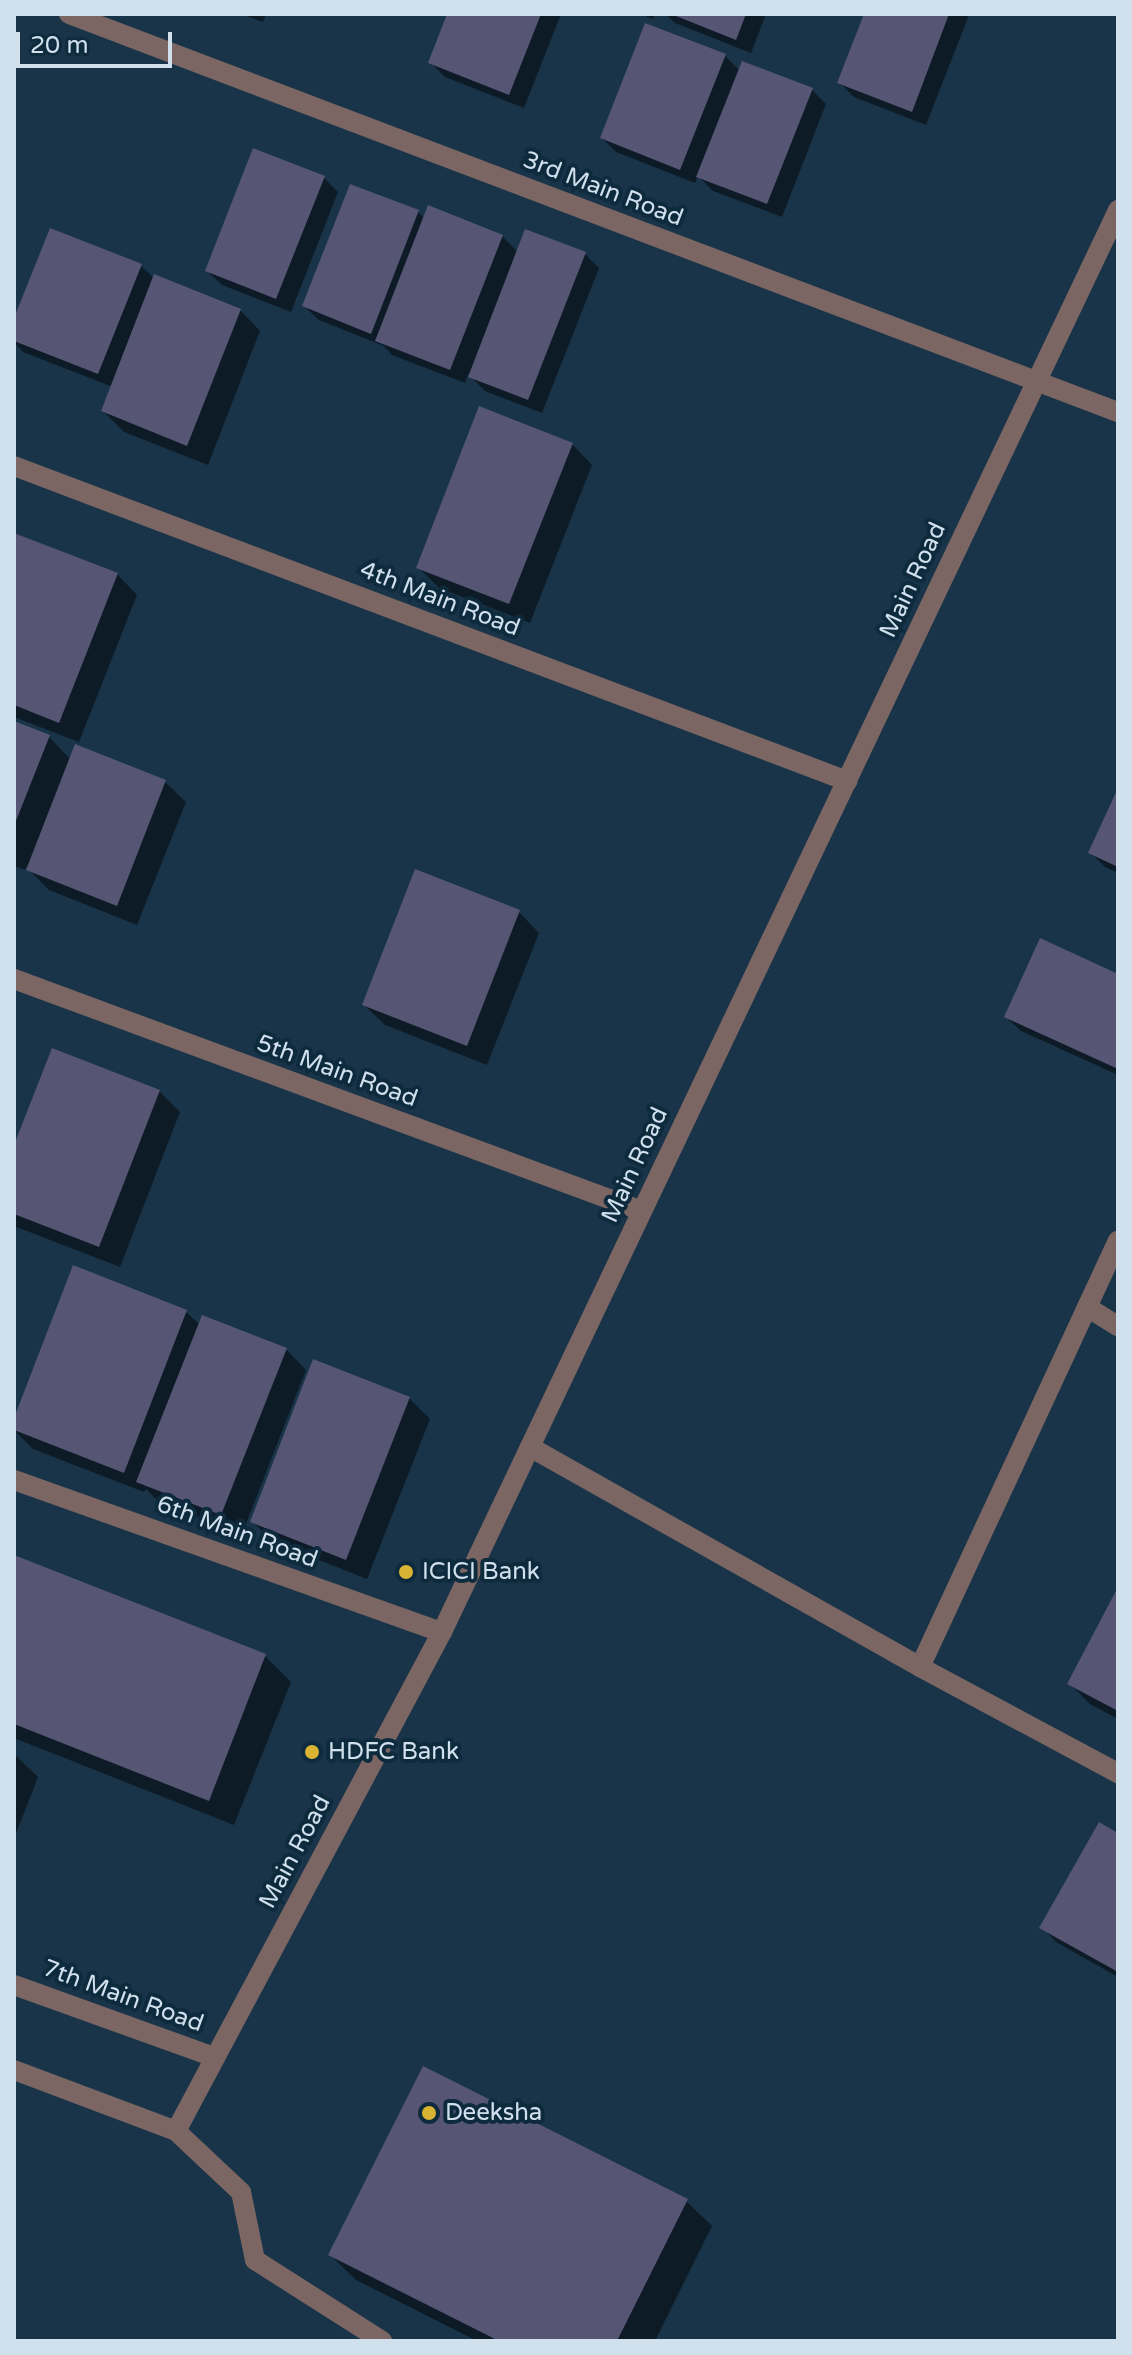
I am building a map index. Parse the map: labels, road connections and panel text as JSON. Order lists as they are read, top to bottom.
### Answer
{
  "streets": {
    "street": [
      "3rd Main Road",
      "Main Road",
      "4th Main Road",
      "5th Main Road",
      "6th Main Road",
      "7th Main Road"
    ]
  },
  "crossings": [
    ["3rd Main Road", "Main Road"],
    ["Main Road", "4th Main Road"],
    ["Main Road", "5th Main Road"],
    ["Main Road", "6th Main Road"],
    ["Main Road", "7th Main Road"]
  ],
  "places": ["ICICI Bank", "HDFC Bank", "Deeksha"],
  "scale_bar": "20 m"
}
